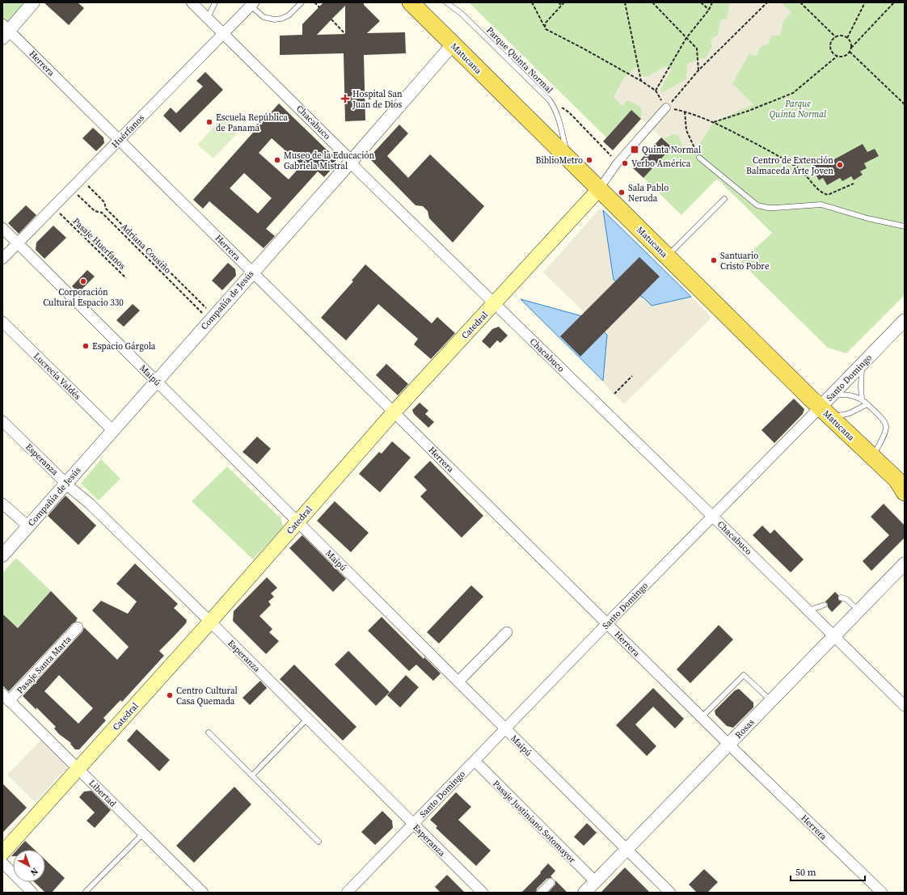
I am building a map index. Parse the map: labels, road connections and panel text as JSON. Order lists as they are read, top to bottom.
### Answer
{
  "streets": {
    "main road": ["Matucana", "Catedral"],
    "street": [
      "Herrera",
      "Chacabuco",
      "Huérfanos",
      "Compañía de Jesús",
      "Maipú",
      "Lucrecia Valdés",
      "Santo Domingo",
      "Esperanza",
      "Pasaje Santa Marta",
      "Rosas",
      "Libertad",
      "Pasaje Justiniano Sotomayor"
    ],
    "lane": ["Parque Quinta Normal"],
    "path": ["Pasaje Huerfanos", "Adriana Cousiño"]
  },
  "crossings": [
    ["Matucana", "Parque Quinta Normal"],
    ["Matucana", "Compañía de Jesús"],
    ["Matucana", "Catedral"],
    ["Matucana", "Santo Domingo"],
    ["Herrera", "Huérfanos"],
    ["Herrera", "Compañía de Jesús"],
    ["Herrera", "Catedral"],
    ["Herrera", "Santo Domingo"],
    ["Herrera", "Rosas"],
    ["Chacabuco", "Huérfanos"],
    ["Chacabuco", "Compañía de Jesús"],
    ["Chacabuco", "Catedral"],
    ["Chacabuco", "Santo Domingo"],
    ["Chacabuco", "Rosas"],
    ["Huérfanos", "Adriana Cousiño"],
    ["Huérfanos", "Maipú"],
    ["Adriana Cousiño", "Compañía de Jesús"],
    ["Compañía de Jesús", "Maipú"],
    ["Compañía de Jesús", "Lucrecia Valdés"],
    ["Compañía de Jesús", "Esperanza"],
    ["Catedral", "Maipú"],
    ["Catedral", "Esperanza"],
    ["Catedral", "Libertad"],
    ["Maipú", "Santo Domingo"],
    ["Maipú", "Rosas"],
    ["Santo Domingo", "Esperanza"],
    ["Santo Domingo", "Pasaje Justiniano Sotomayor"],
    ["Pasaje Santa Marta", "Libertad"],
    ["Rosas", "Pasaje Justiniano Sotomayor"]
  ],
  "parks": ["Parque Quinta Normal"],
  "places": {
    "health": ["Hospital San Juan de Dios"],
    "other": [
      "Escuela República de Panamá",
      "Museo de la Educación Gabriela Mistral",
      "BiblioMetro",
      "Verbo América",
      "Centro de Extención Balmaceda Arte Joven",
      "Sala Pablo Neruda",
      "Santuario Cristo Pobre",
      "Corporación Cultural Espacio 330",
      "Espacio Gárgola",
      "Centro Cultural Casa Quemada"
    ],
    "transit": ["Quinta Normal"]
  },
  "scale_bar": "50 m",
  "north": "bottom right"
}
